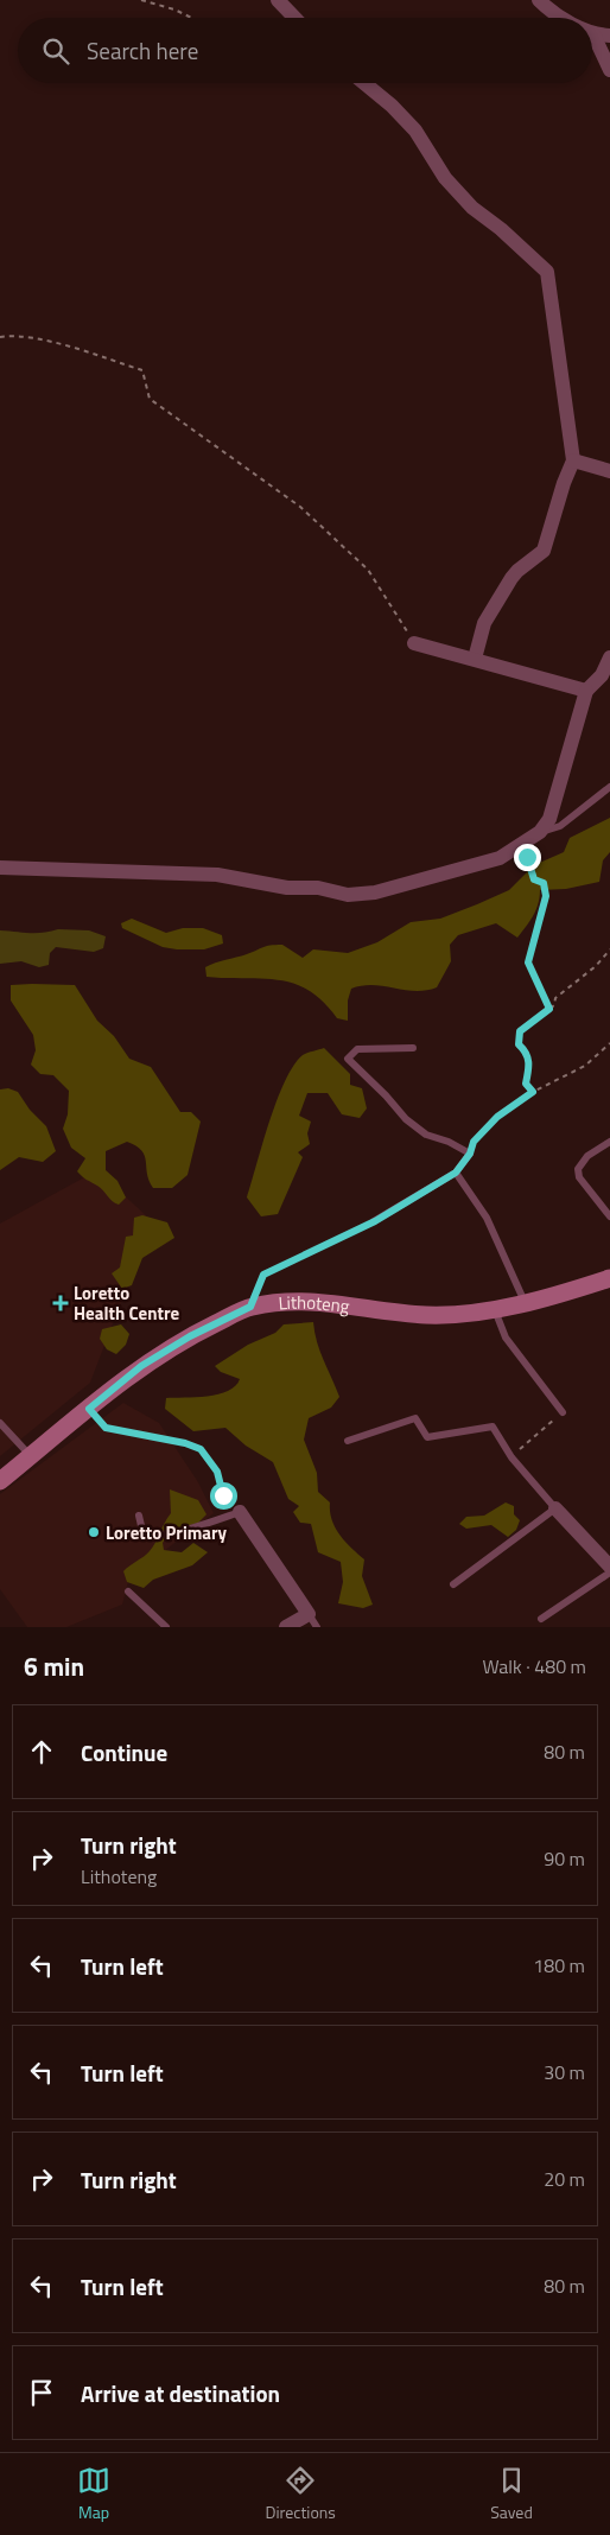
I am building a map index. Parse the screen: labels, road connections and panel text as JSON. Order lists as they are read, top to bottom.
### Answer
{
  "streets": {
    "main road": ["Lithoteng"]
  },
  "places": {
    "health": ["Loretto Health Centre"],
    "other": ["Loretto Primary"]
  },
  "page": {
    "search": "Search here",
    "heading": ["6 min", "Walk · 480 m"],
    "list": [
      ["Continue", "80 m"],
      ["Turn right", "Lithoteng", "90 m"],
      ["Turn left", "180 m"],
      ["Turn left", "30 m"],
      ["Turn right", "20 m"],
      ["Turn left", "80 m"],
      "Arrive at destination"
    ],
    "nav": ["Map", "Directions", "Saved"]
  }
}
